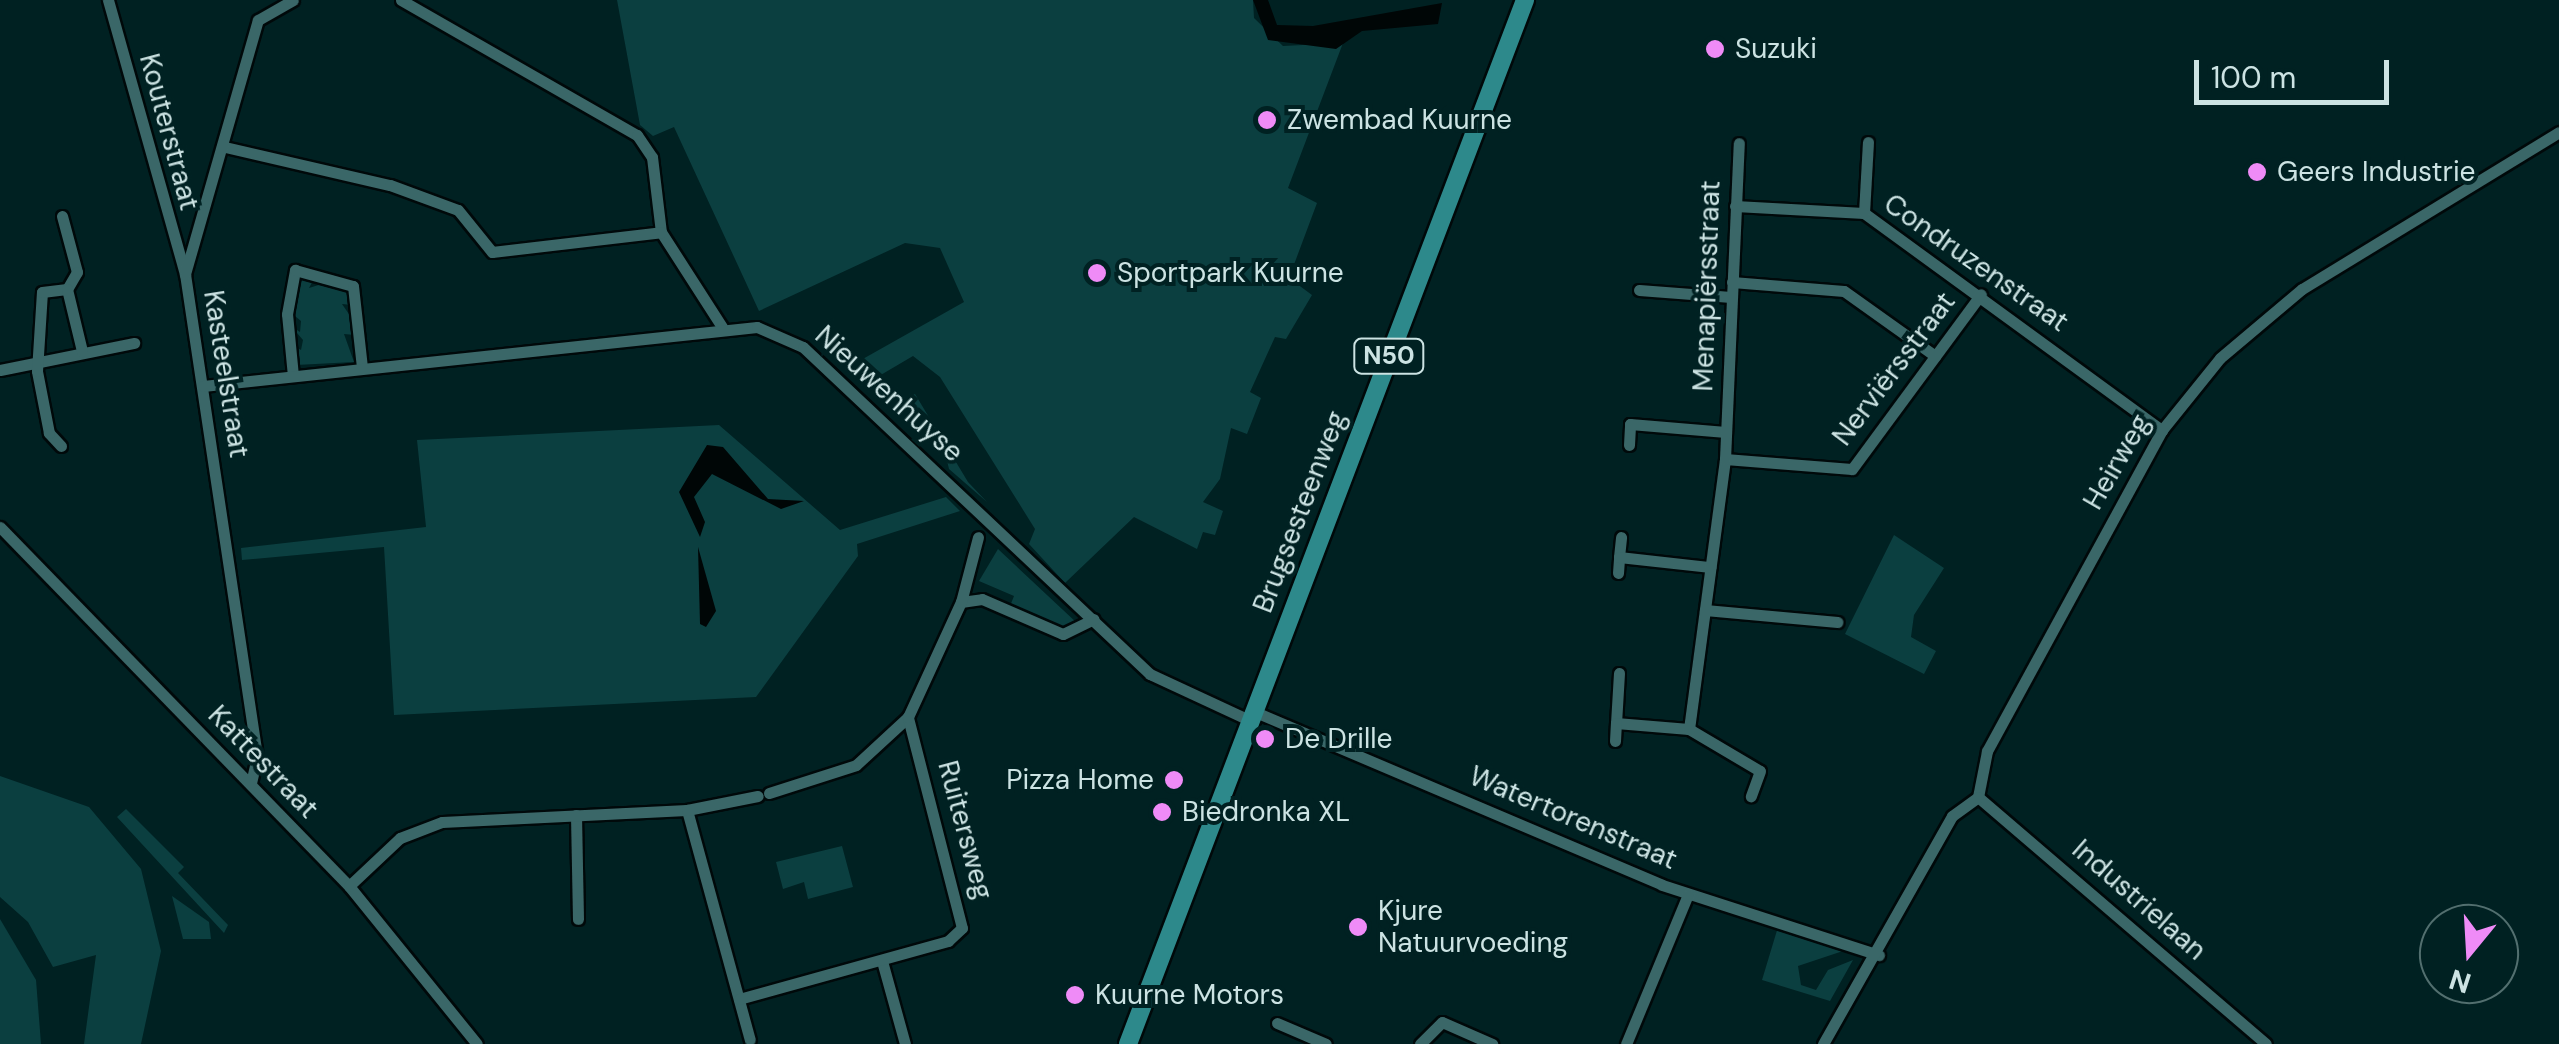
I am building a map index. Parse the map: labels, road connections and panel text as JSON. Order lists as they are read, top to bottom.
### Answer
{
  "streets": {
    "main road": ["N50", "Brugsesteenweg"],
    "street": [
      "Kouterstraat",
      "Condruzenstraat",
      "Menapiërsstraat",
      "Nerviërsstraat",
      "Kasteelstraat",
      "Nieuwenhuyse",
      "Heirweg",
      "Kattestraat",
      "Watertorenstraat",
      "Ruitersweg",
      "Industrielaan"
    ]
  },
  "crossings": [
    ["Kouterstraat", "Kasteelstraat"],
    ["Condruzenstraat", "Menapiërsstraat"],
    ["Condruzenstraat", "Nerviërsstraat"],
    ["Condruzenstraat", "Heirweg"],
    ["Menapiërsstraat", "Nerviërsstraat"],
    ["Kasteelstraat", "Nieuwenhuyse"],
    ["Kasteelstraat", "Kattestraat"],
    ["Nieuwenhuyse", "Brugsesteenweg"],
    ["Nieuwenhuyse", "Watertorenstraat"],
    ["Heirweg", "Industrielaan"],
    ["Brugsesteenweg", "Watertorenstraat"]
  ],
  "places": [
    "Suzuki",
    "Zwembad Kuurne",
    "Geers Industrie",
    "Sportpark Kuurne",
    "De Drille",
    "Pizza Home",
    "Biedronka XL",
    "Kjure Natuurvoeding",
    "Kuurne Motors"
  ],
  "scale_bar": "100 m",
  "north": "bottom"
}
